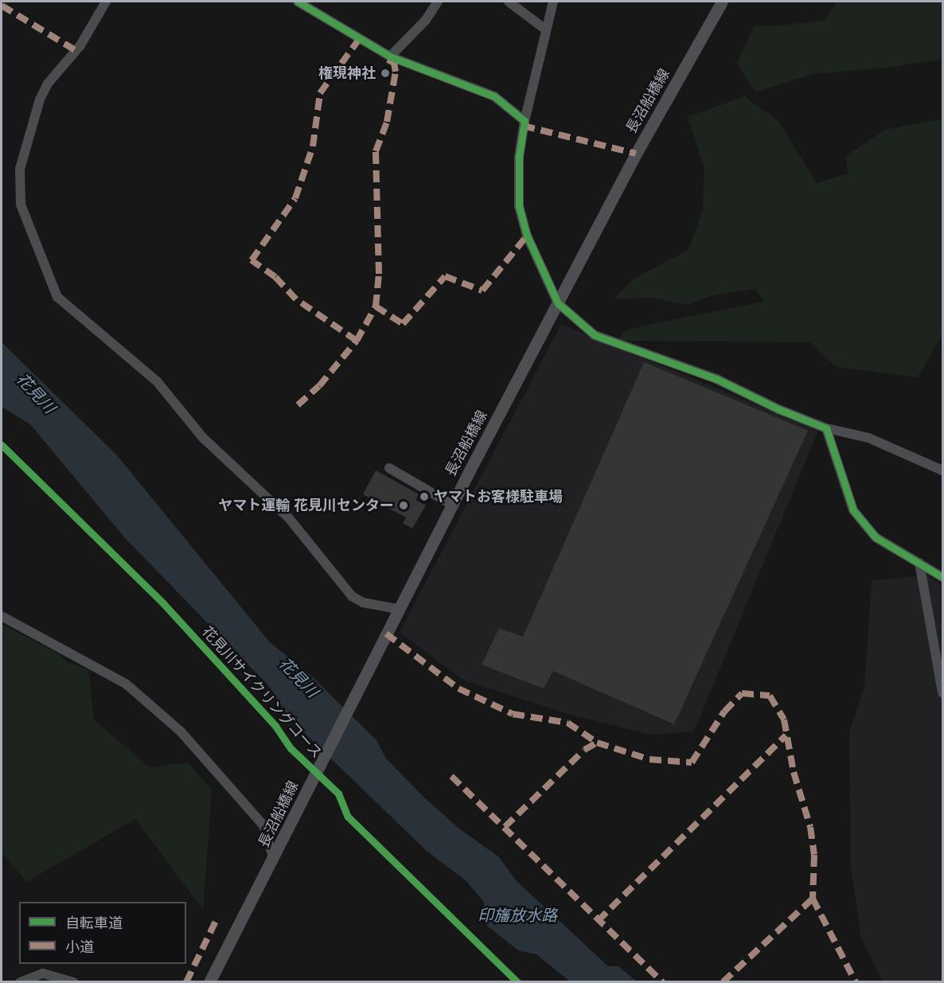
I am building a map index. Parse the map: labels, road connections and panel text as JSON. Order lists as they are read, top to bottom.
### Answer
{
  "streets": {
    "main road": ["長沼船橋線"],
    "cycle path": ["花見川サイクリングコース"]
  },
  "water": ["花見川", "印旛放水路"],
  "places": ["権現神社", "ヤマトお客様駐車場", "ヤマト運輸 花見川センター"],
  "legend": ["自転車道", "小道"]
}
